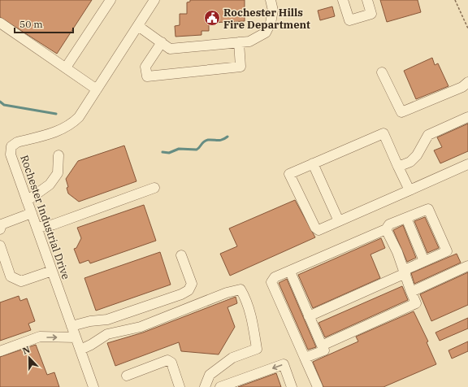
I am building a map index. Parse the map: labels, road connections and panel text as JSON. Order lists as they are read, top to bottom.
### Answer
{
  "streets": {
    "street": ["Rochester Industrial Drive"]
  },
  "places": {
    "public building": ["Rochester Hills Fire Department"]
  },
  "scale_bar": "50 m",
  "north": "top"
}
